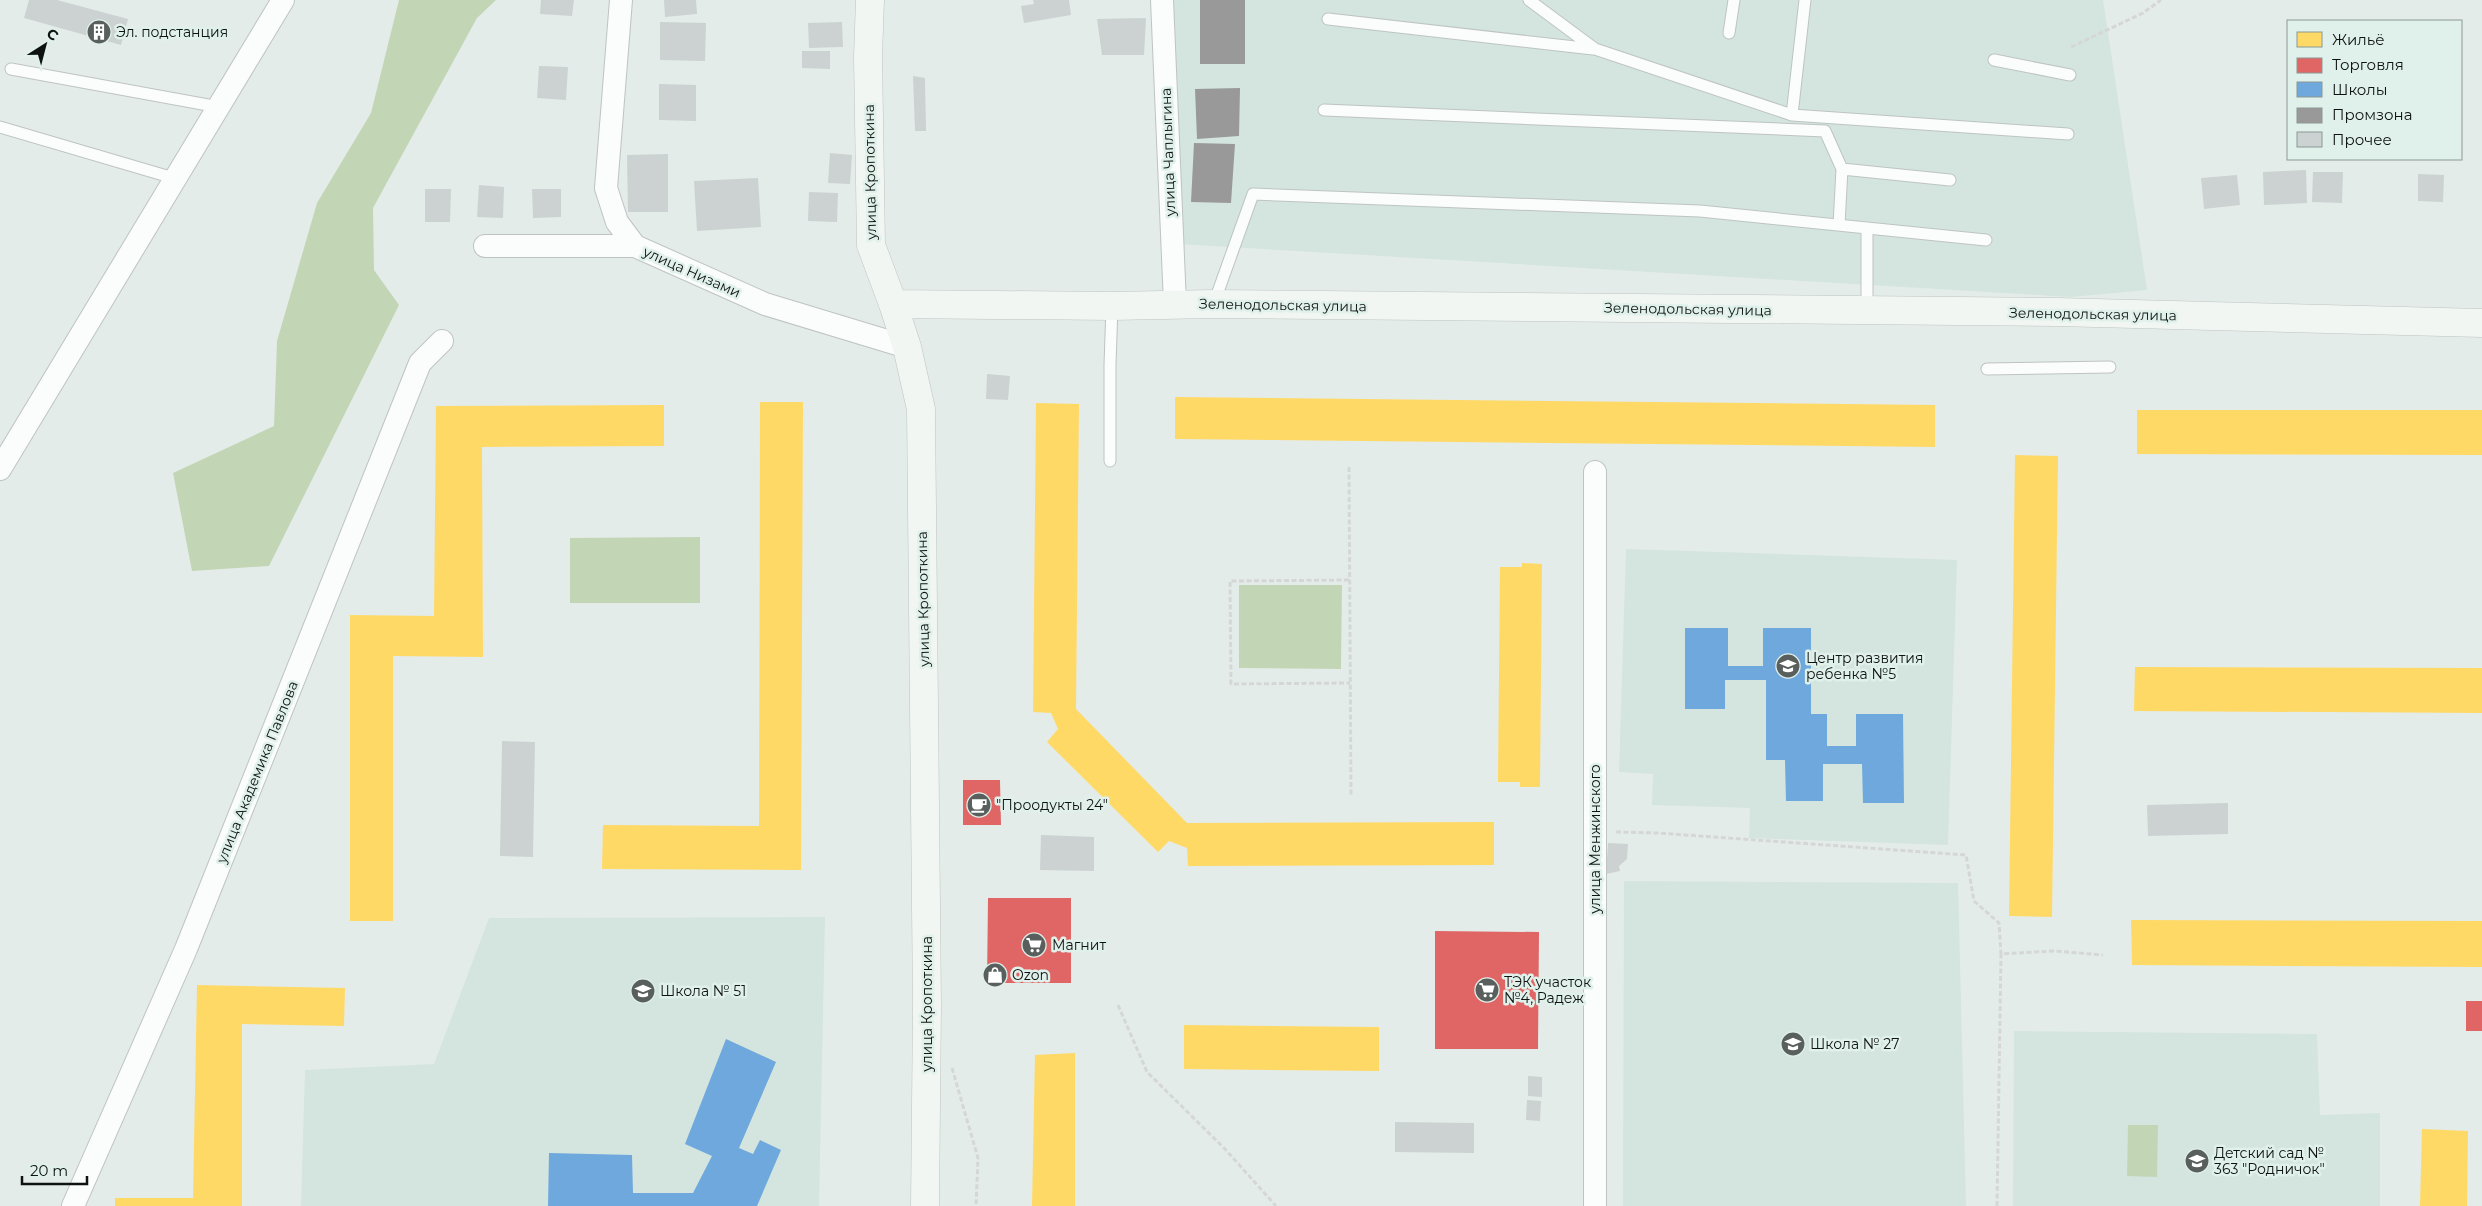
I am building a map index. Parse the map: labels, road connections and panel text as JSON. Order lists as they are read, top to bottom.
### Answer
{
  "streets": {
    "street": [
      "улица Чаплыгина",
      "улица Кропоткина",
      "улица Низами",
      "Зеленодольская улица",
      "улица Академика Павлова",
      "улица Менжинского"
    ]
  },
  "crossings": [
    ["улица Чаплыгина", "Зеленодольская улица"],
    ["улица Кропоткина", "улица Низами"],
    ["улица Кропоткина", "Зеленодольская улица"]
  ],
  "places": {
    "building": ["Эл. подстанция"],
    "school or university": [
      "Центр развития ребенка №5",
      "Школа № 51",
      "Школа № 27",
      "Детский сад № 363 \"Родничок\""
    ],
    "cafe": ["\"Проодукты 24\""],
    "supermarket": ["Магнит", "ТЭК участок №4, Радеж"],
    "shop": ["Ozon"]
  },
  "legend": [
    "Жильё",
    "Торговля",
    "Школы",
    "Промзона",
    "Прочее"
  ],
  "scale_bar": "20 m",
  "north": "top right"
}
